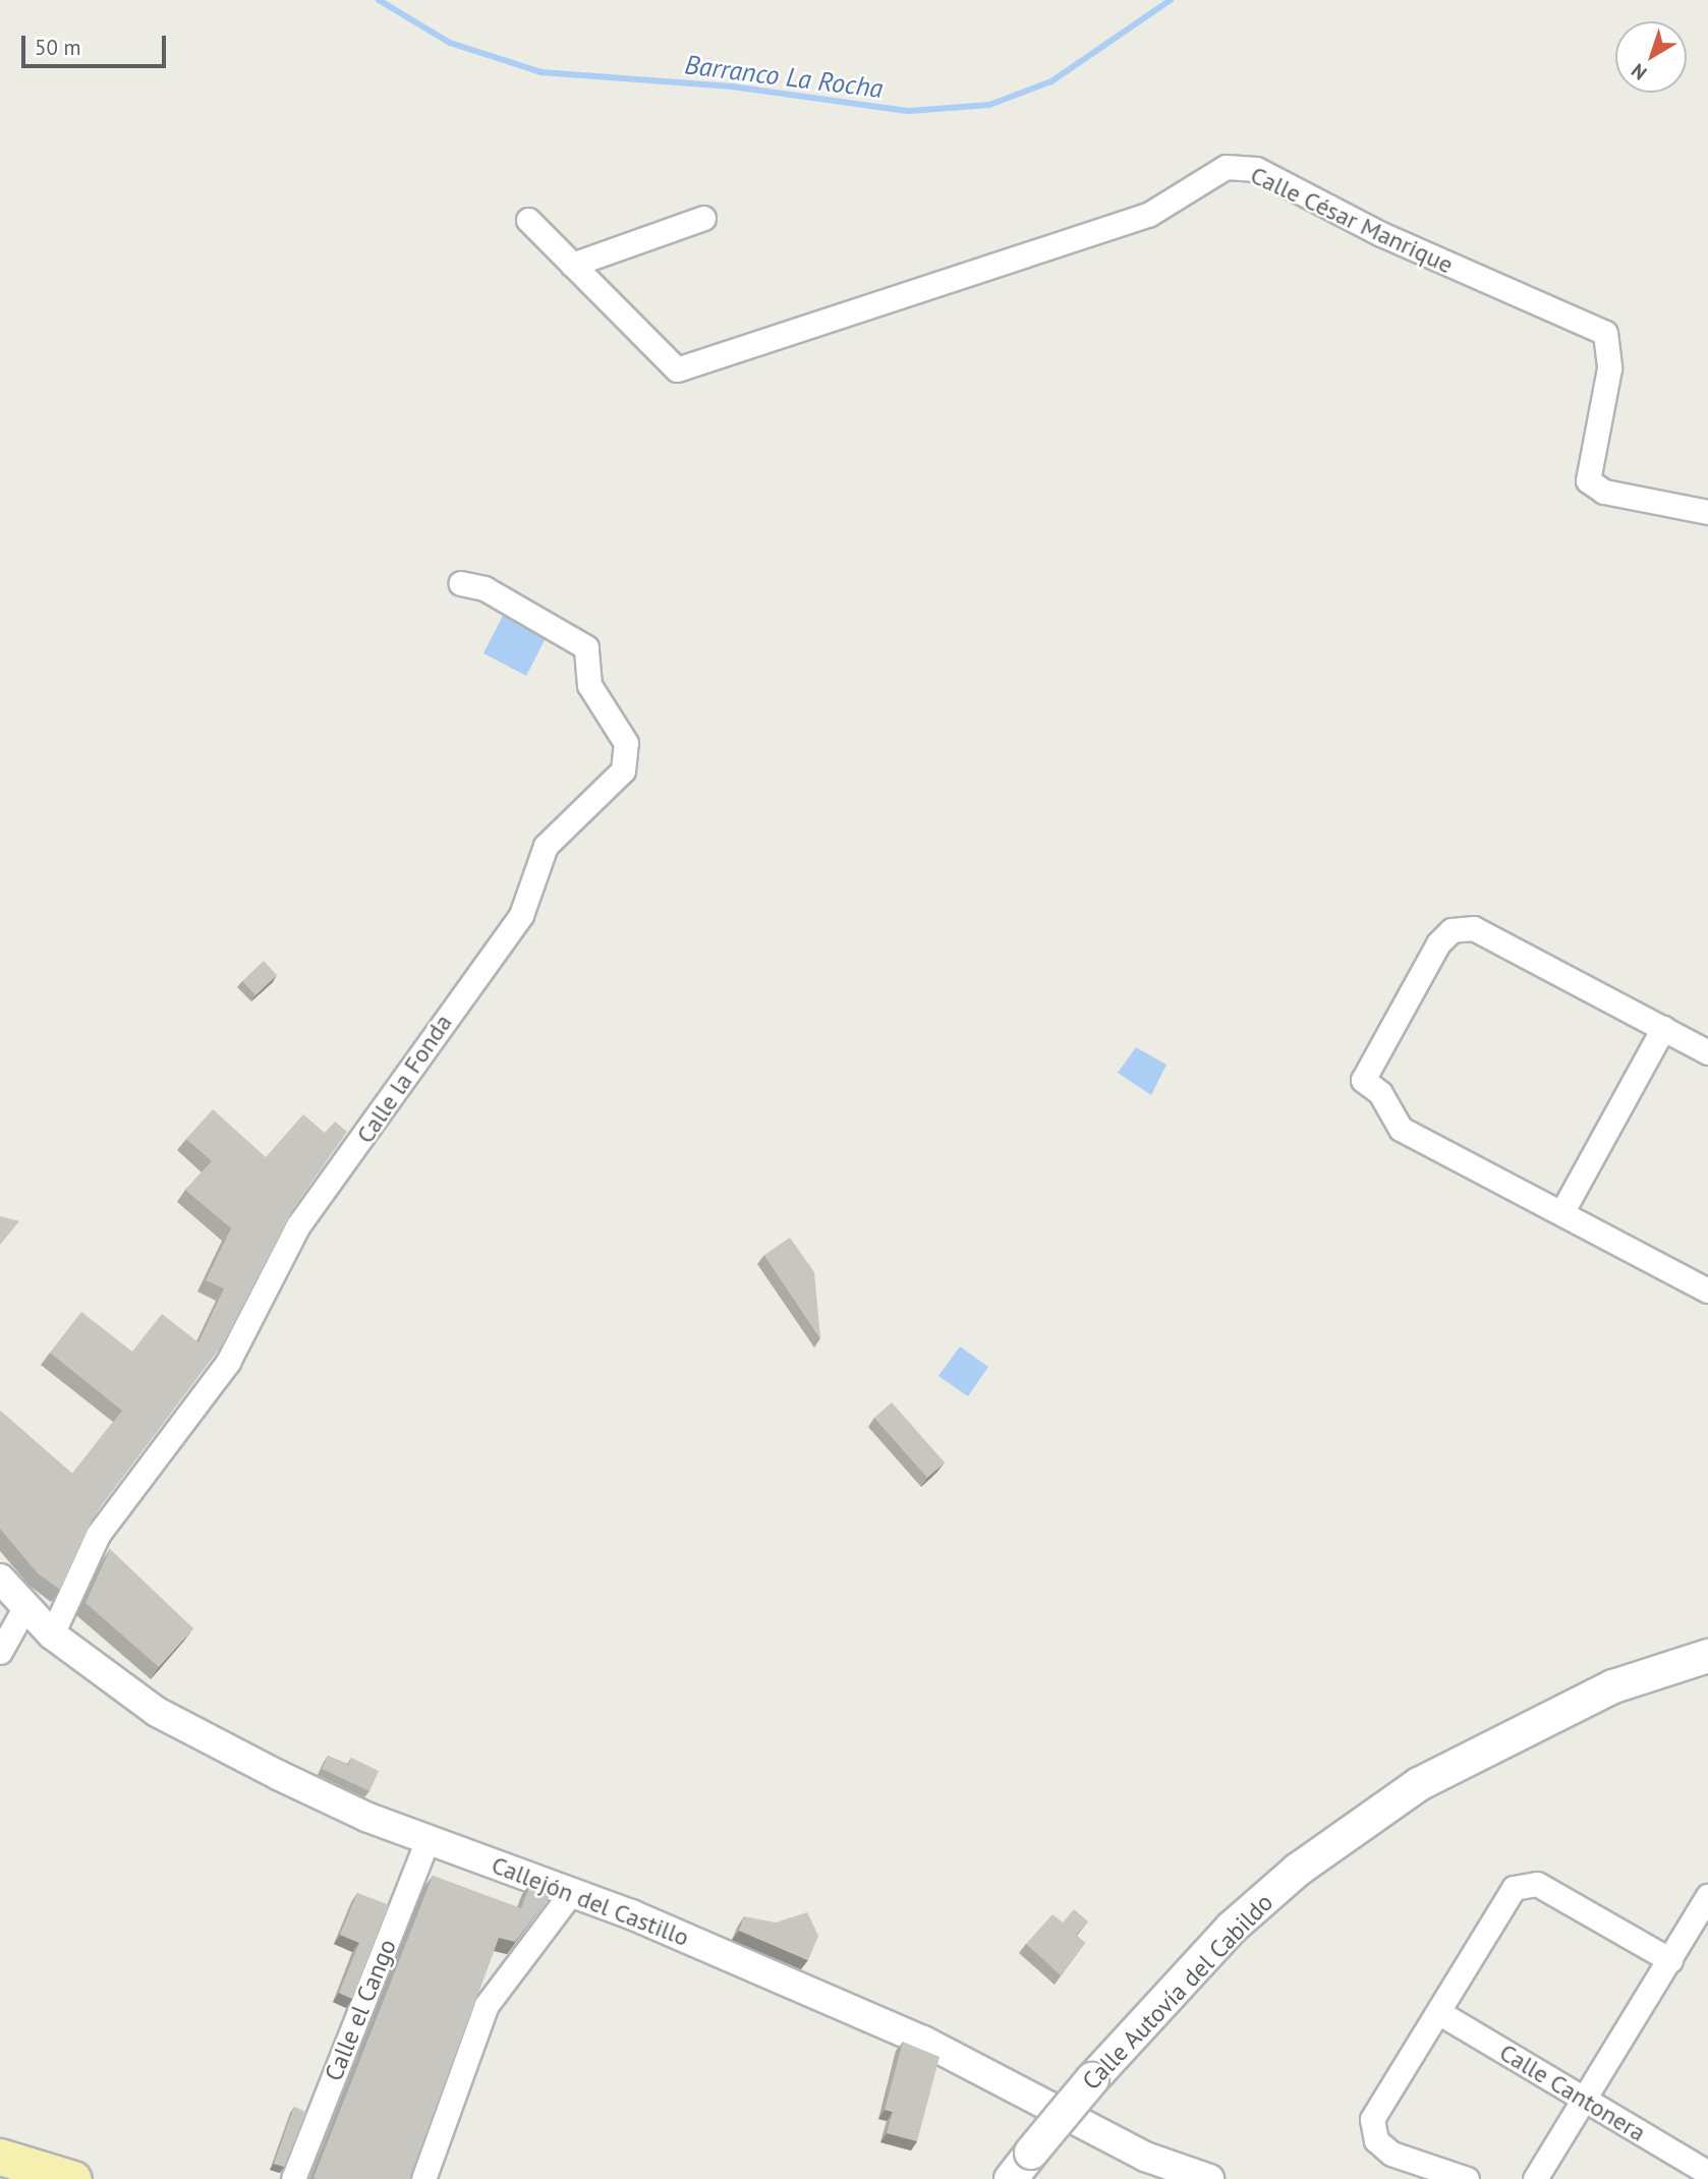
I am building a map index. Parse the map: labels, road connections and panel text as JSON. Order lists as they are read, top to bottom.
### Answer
{
  "streets": {
    "main road": ["Calle Autovía del Cabildo"],
    "street": [
      "Calle César Manrique",
      "Calle la Fonda",
      "Callejón del Castillo",
      "Calle el Cango",
      "Calle Cantonera"
    ]
  },
  "crossings": [
    ["Calle la Fonda", "Callejón del Castillo"],
    ["Callejón del Castillo", "Calle el Cango"]
  ],
  "water": ["Barranco La Rocha"],
  "scale_bar": "50 m",
  "north": "bottom left"
}
